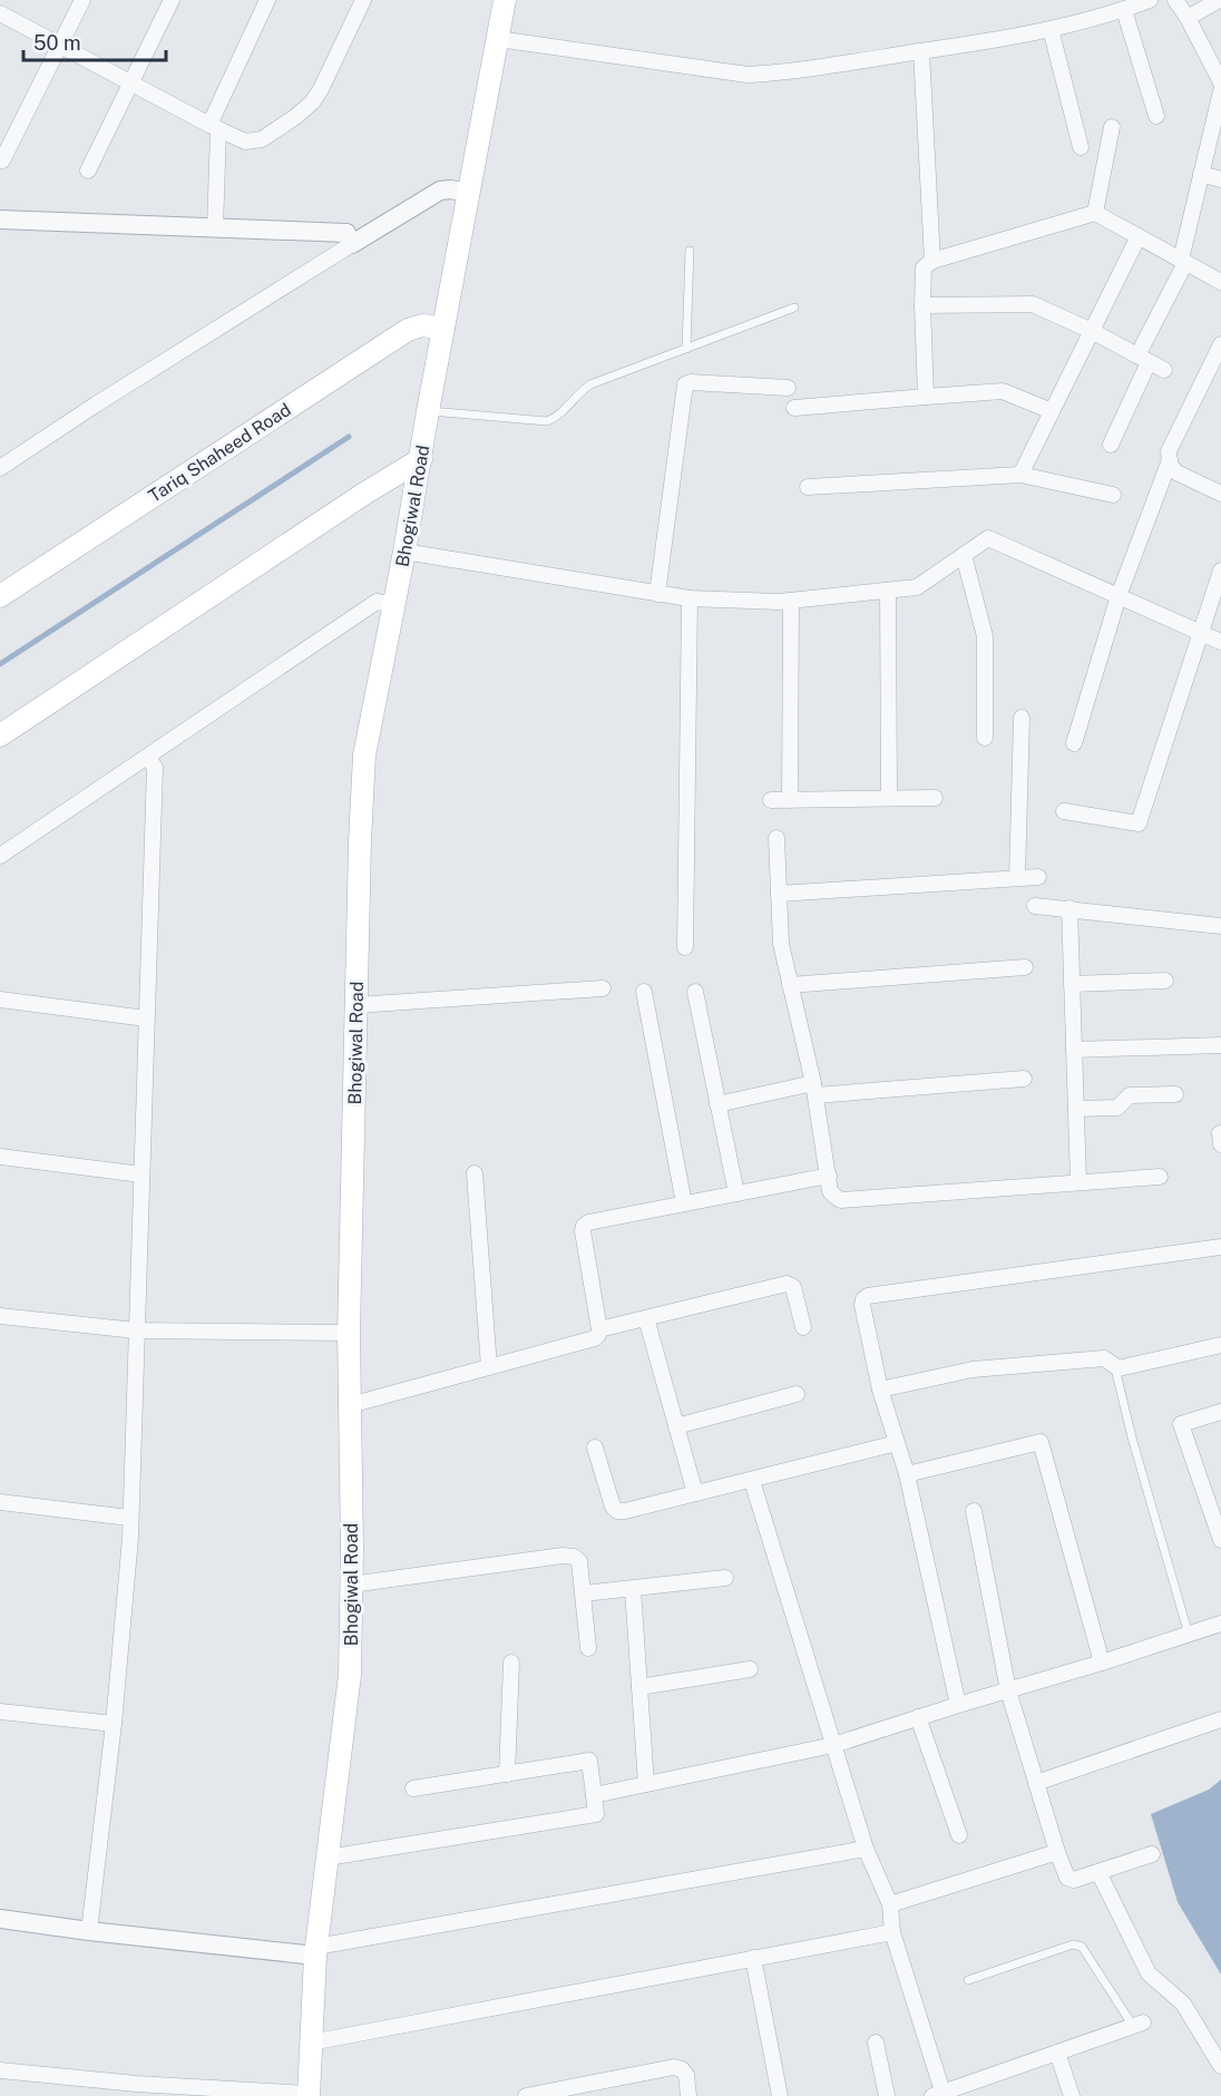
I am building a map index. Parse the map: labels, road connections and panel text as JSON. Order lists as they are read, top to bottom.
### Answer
{
  "streets": {
    "main road": ["Tariq Shaheed Road", "Bhogiwal Road"]
  },
  "crossings": [
    ["Tariq Shaheed Road", "Bhogiwal Road"]
  ],
  "scale_bar": "50 m"
}
